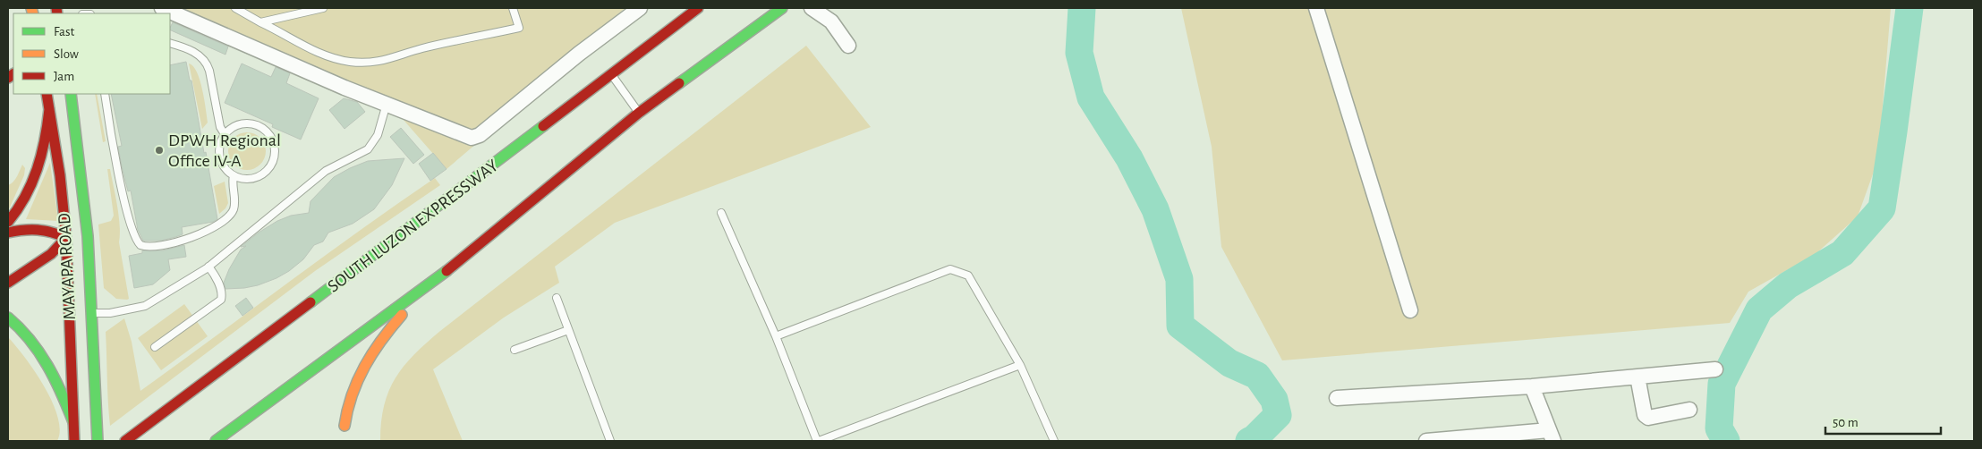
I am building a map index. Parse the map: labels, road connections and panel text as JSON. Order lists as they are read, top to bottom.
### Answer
{
  "streets": {
    "main road": ["SOUTH LUZON EXPRESSWAY", "MAYAPA ROAD"]
  },
  "places": ["DPWH Regional Office IV-A"],
  "legend": ["Fast", "Slow", "Jam"],
  "scale_bar": "50 m"
}
